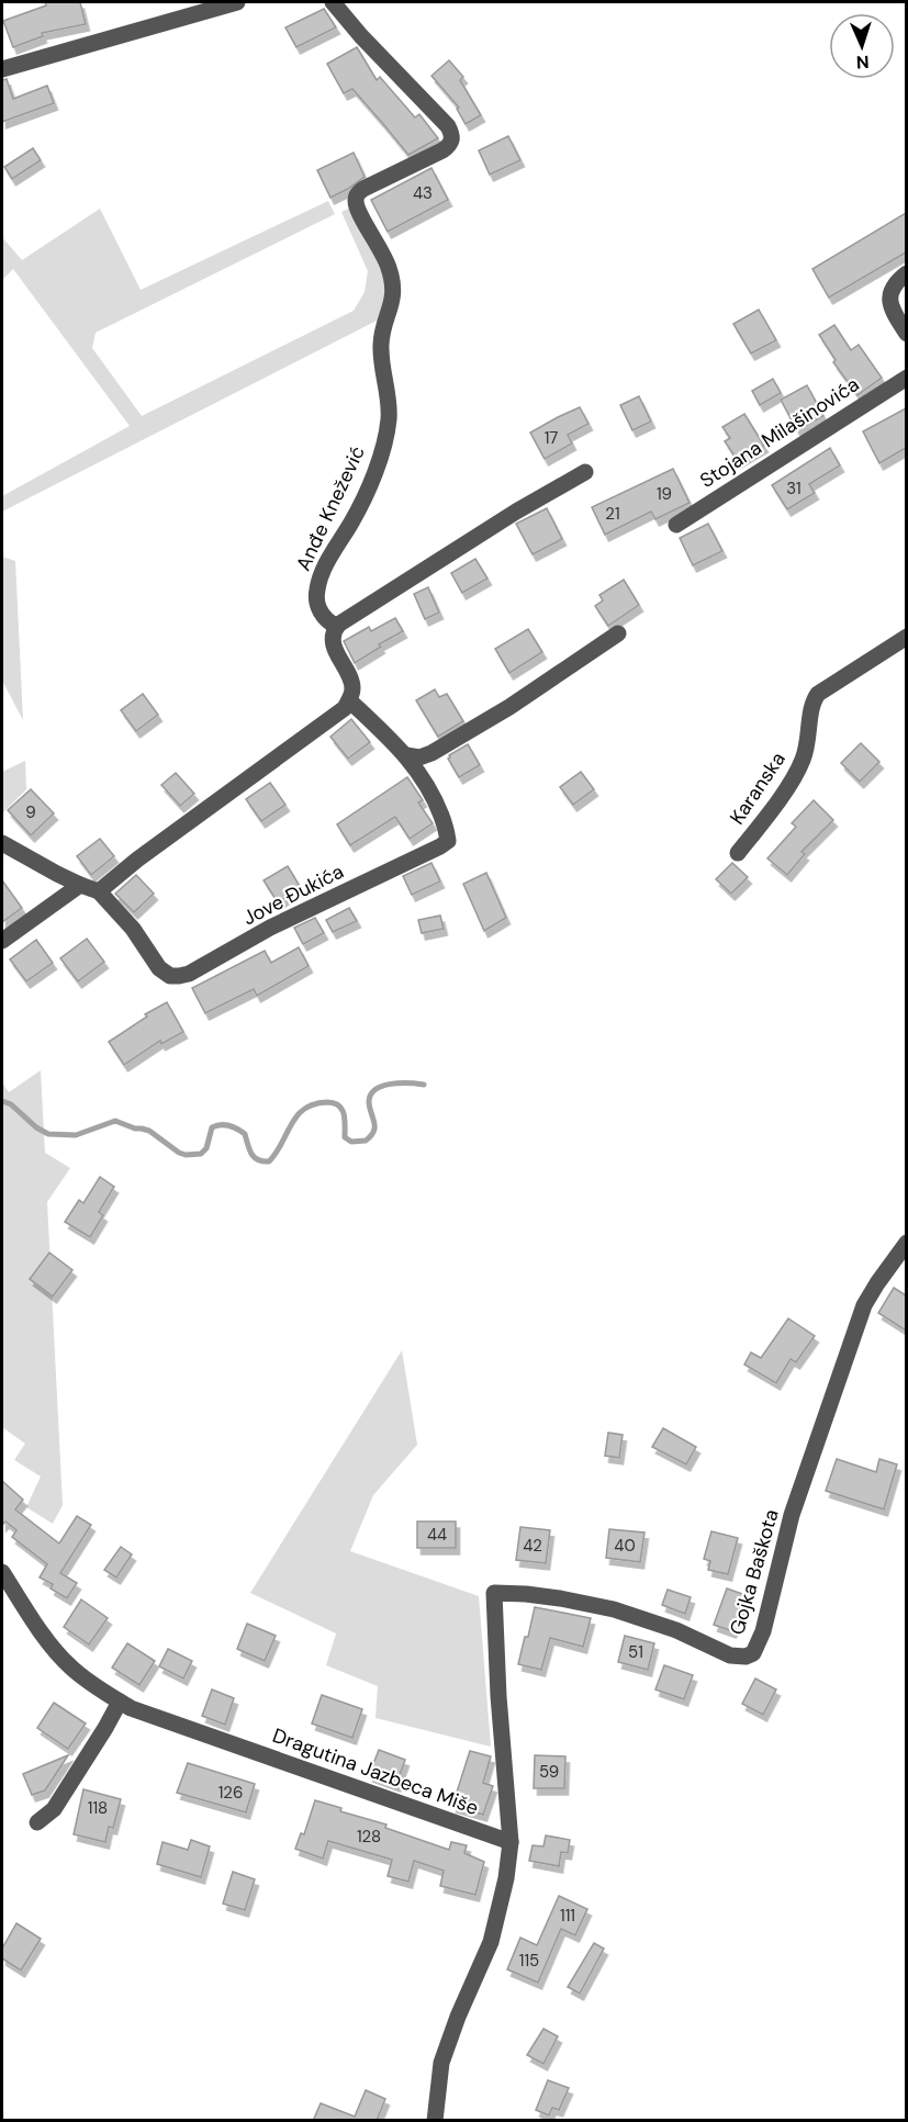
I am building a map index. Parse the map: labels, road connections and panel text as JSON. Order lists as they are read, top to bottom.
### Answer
{
  "streets": {
    "street": [
      "Stojana Milašinovića",
      "Anđe Knežević",
      "Karanska",
      "Jove Đukića",
      "Gojka Baškota",
      "Dragutina Jazbeca Miše"
    ]
  },
  "crossings": [
    ["Gojka Baškota", "Dragutina Jazbeca Miše"]
  ],
  "house_numbers": [
    "43",
    "17",
    "31",
    "19",
    "21",
    "9",
    "44",
    "42",
    "40",
    "51",
    "59",
    "126",
    "118",
    "128",
    "111",
    "115"
  ],
  "north": "bottom"
}
